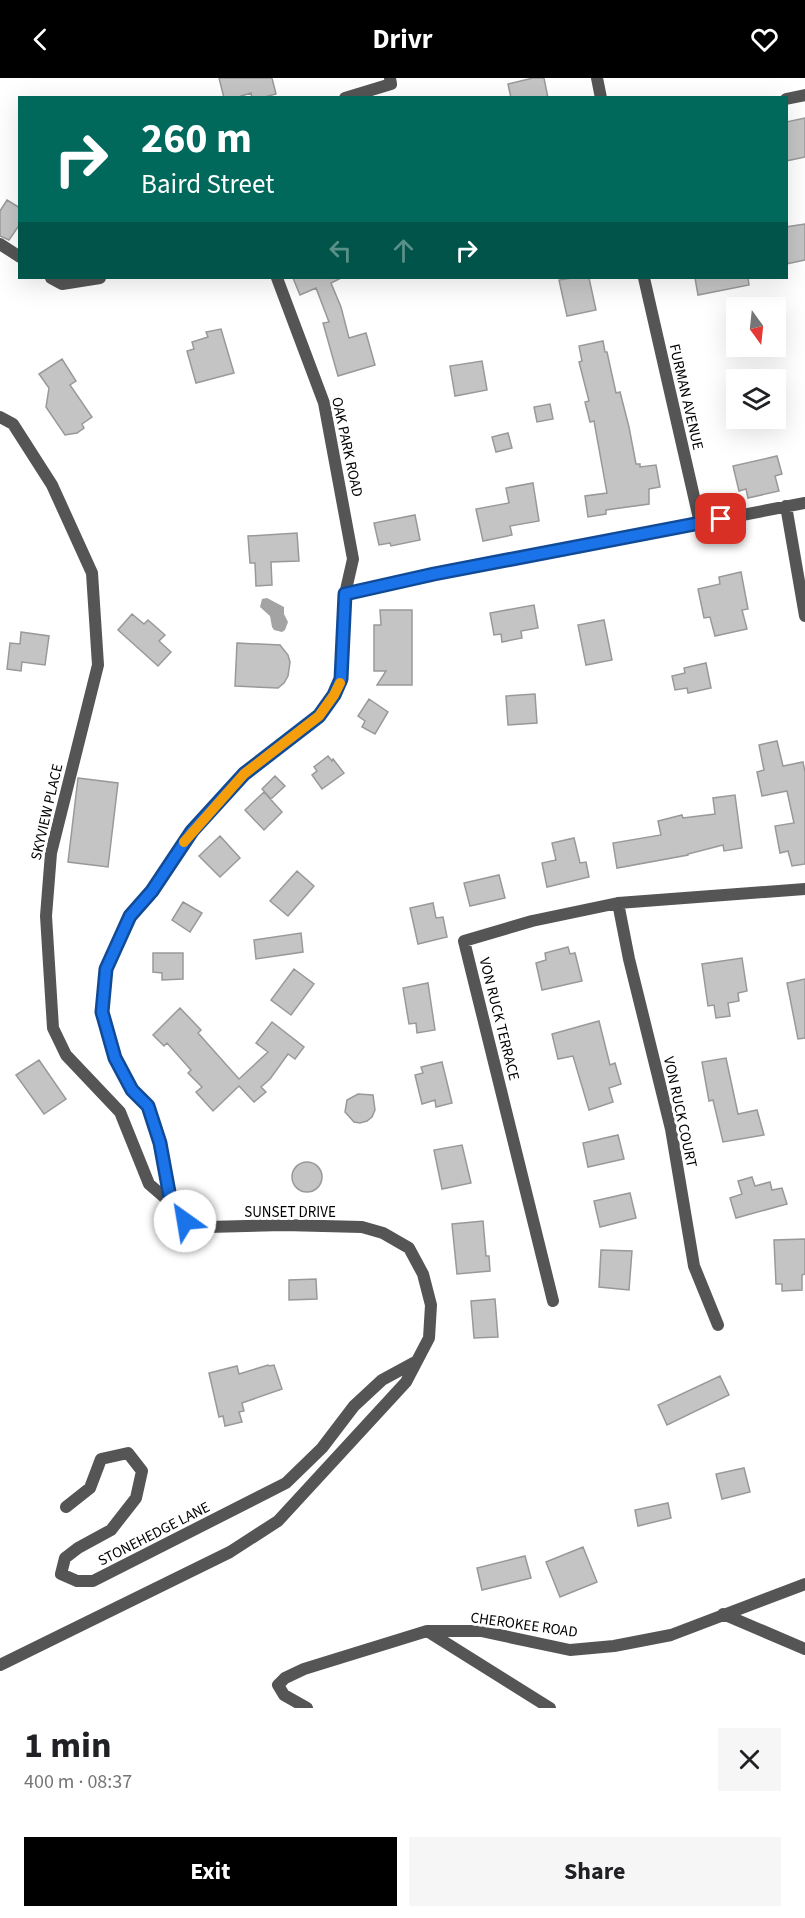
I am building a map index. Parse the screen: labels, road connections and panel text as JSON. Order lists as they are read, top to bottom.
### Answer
{
  "streets": {
    "street": [
      "FURMAN AVENUE",
      "OAK PARK ROAD",
      "SKYVIEW PLACE",
      "VON RUCK TERRACE",
      "VON RUCK COURT",
      "SUNSET DRIVE",
      "STONEHEDGE LANE",
      "CHEROKEE ROAD"
    ]
  },
  "crossings": [
    ["SKYVIEW PLACE", "SUNSET DRIVE"],
    ["VON RUCK TERRACE", "VON RUCK COURT"],
    ["SUNSET DRIVE", "STONEHEDGE LANE"]
  ],
  "north": "bottom",
  "page": {
    "header": "Drivr",
    "turn": ["260 m", "Baird Street"],
    "heading": ["1 min", "400 m · 08:37"],
    "buttons": ["Exit", "Share"]
  }
}
